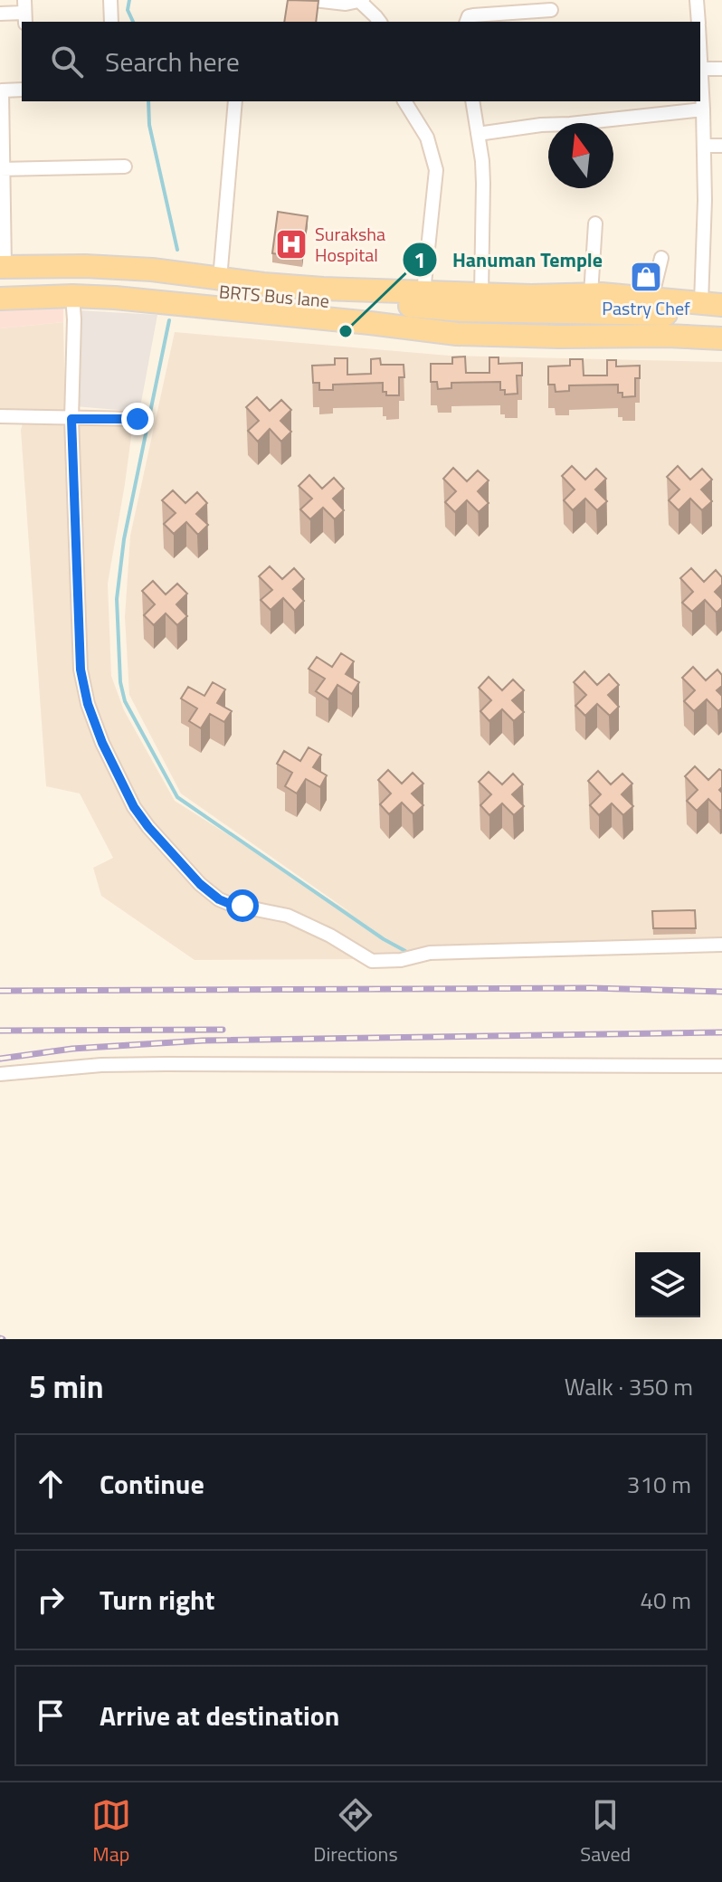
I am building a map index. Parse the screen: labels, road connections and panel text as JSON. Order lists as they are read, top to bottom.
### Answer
{
  "streets": {
    "main road": ["BRTS Bus lane"]
  },
  "places": {
    "hospital": ["Suraksha Hospital"],
    "shop": ["Pastry Chef"],
    "other": ["Hanuman Temple"]
  },
  "north": "top",
  "page": {
    "search": "Search here",
    "heading": ["5 min", "Walk · 350 m"],
    "list": [
      ["Continue", "310 m"],
      ["Turn right", "40 m"],
      "Arrive at destination"
    ],
    "nav": ["Map", "Directions", "Saved"]
  }
}
